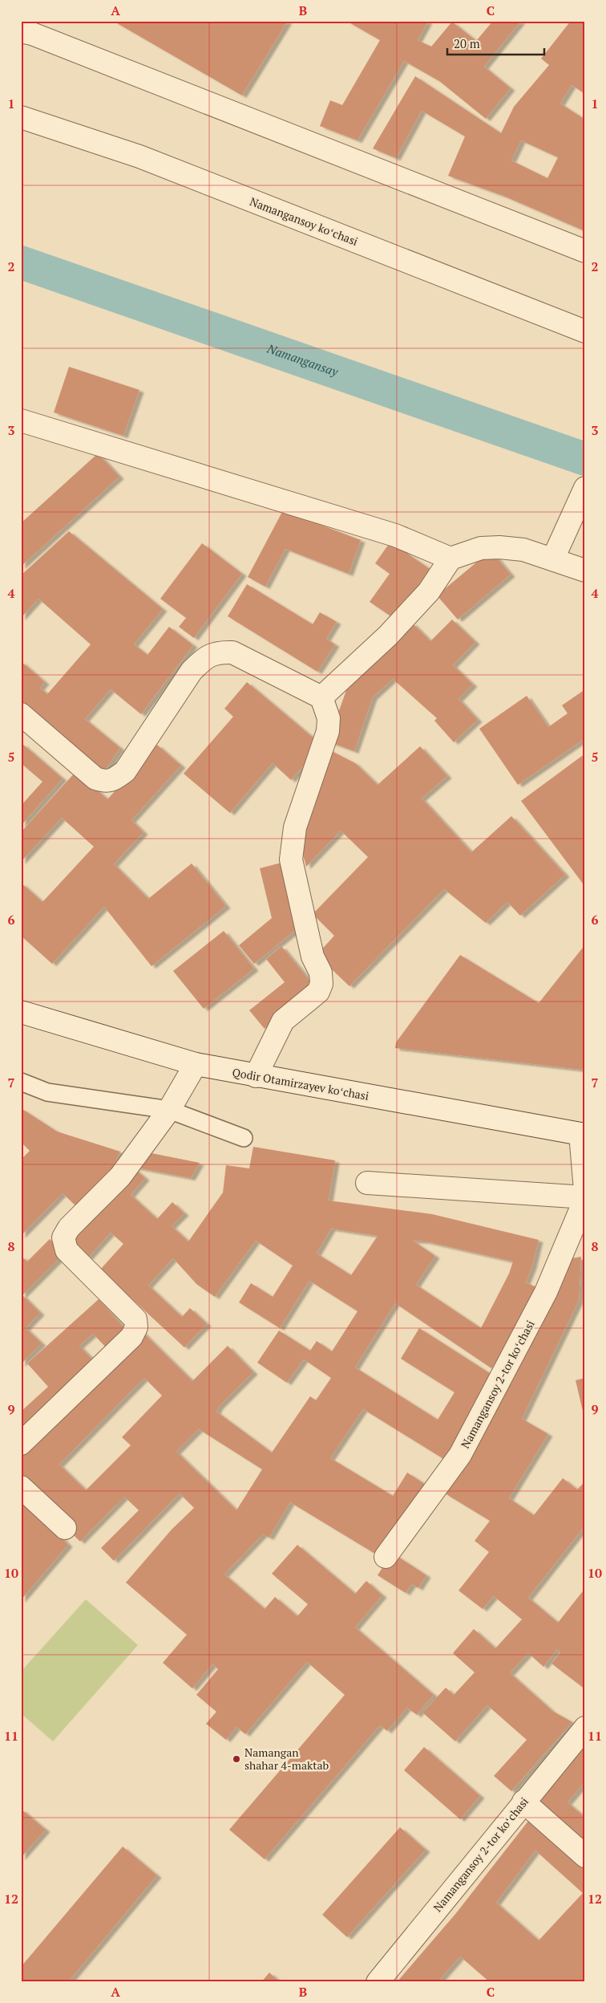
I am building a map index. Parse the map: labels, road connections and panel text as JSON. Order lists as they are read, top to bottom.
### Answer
{
  "streets": {
    "street": ["Namangansoy koʻchasi", "Qodir Otamirzayev koʻchasi", "Namangansoy 2-tor koʻchasi"]
  },
  "water": ["Namangansay"],
  "places": ["Namangan shahar 4-maktab"],
  "scale_bar": "20 m",
  "grid": {
    "columns": ["A", "B", "C"],
    "rows": [
      "1",
      "2",
      "3",
      "4",
      "5",
      "6",
      "7",
      "8",
      "9",
      "10",
      "11",
      "12"
    ]
  }
}
